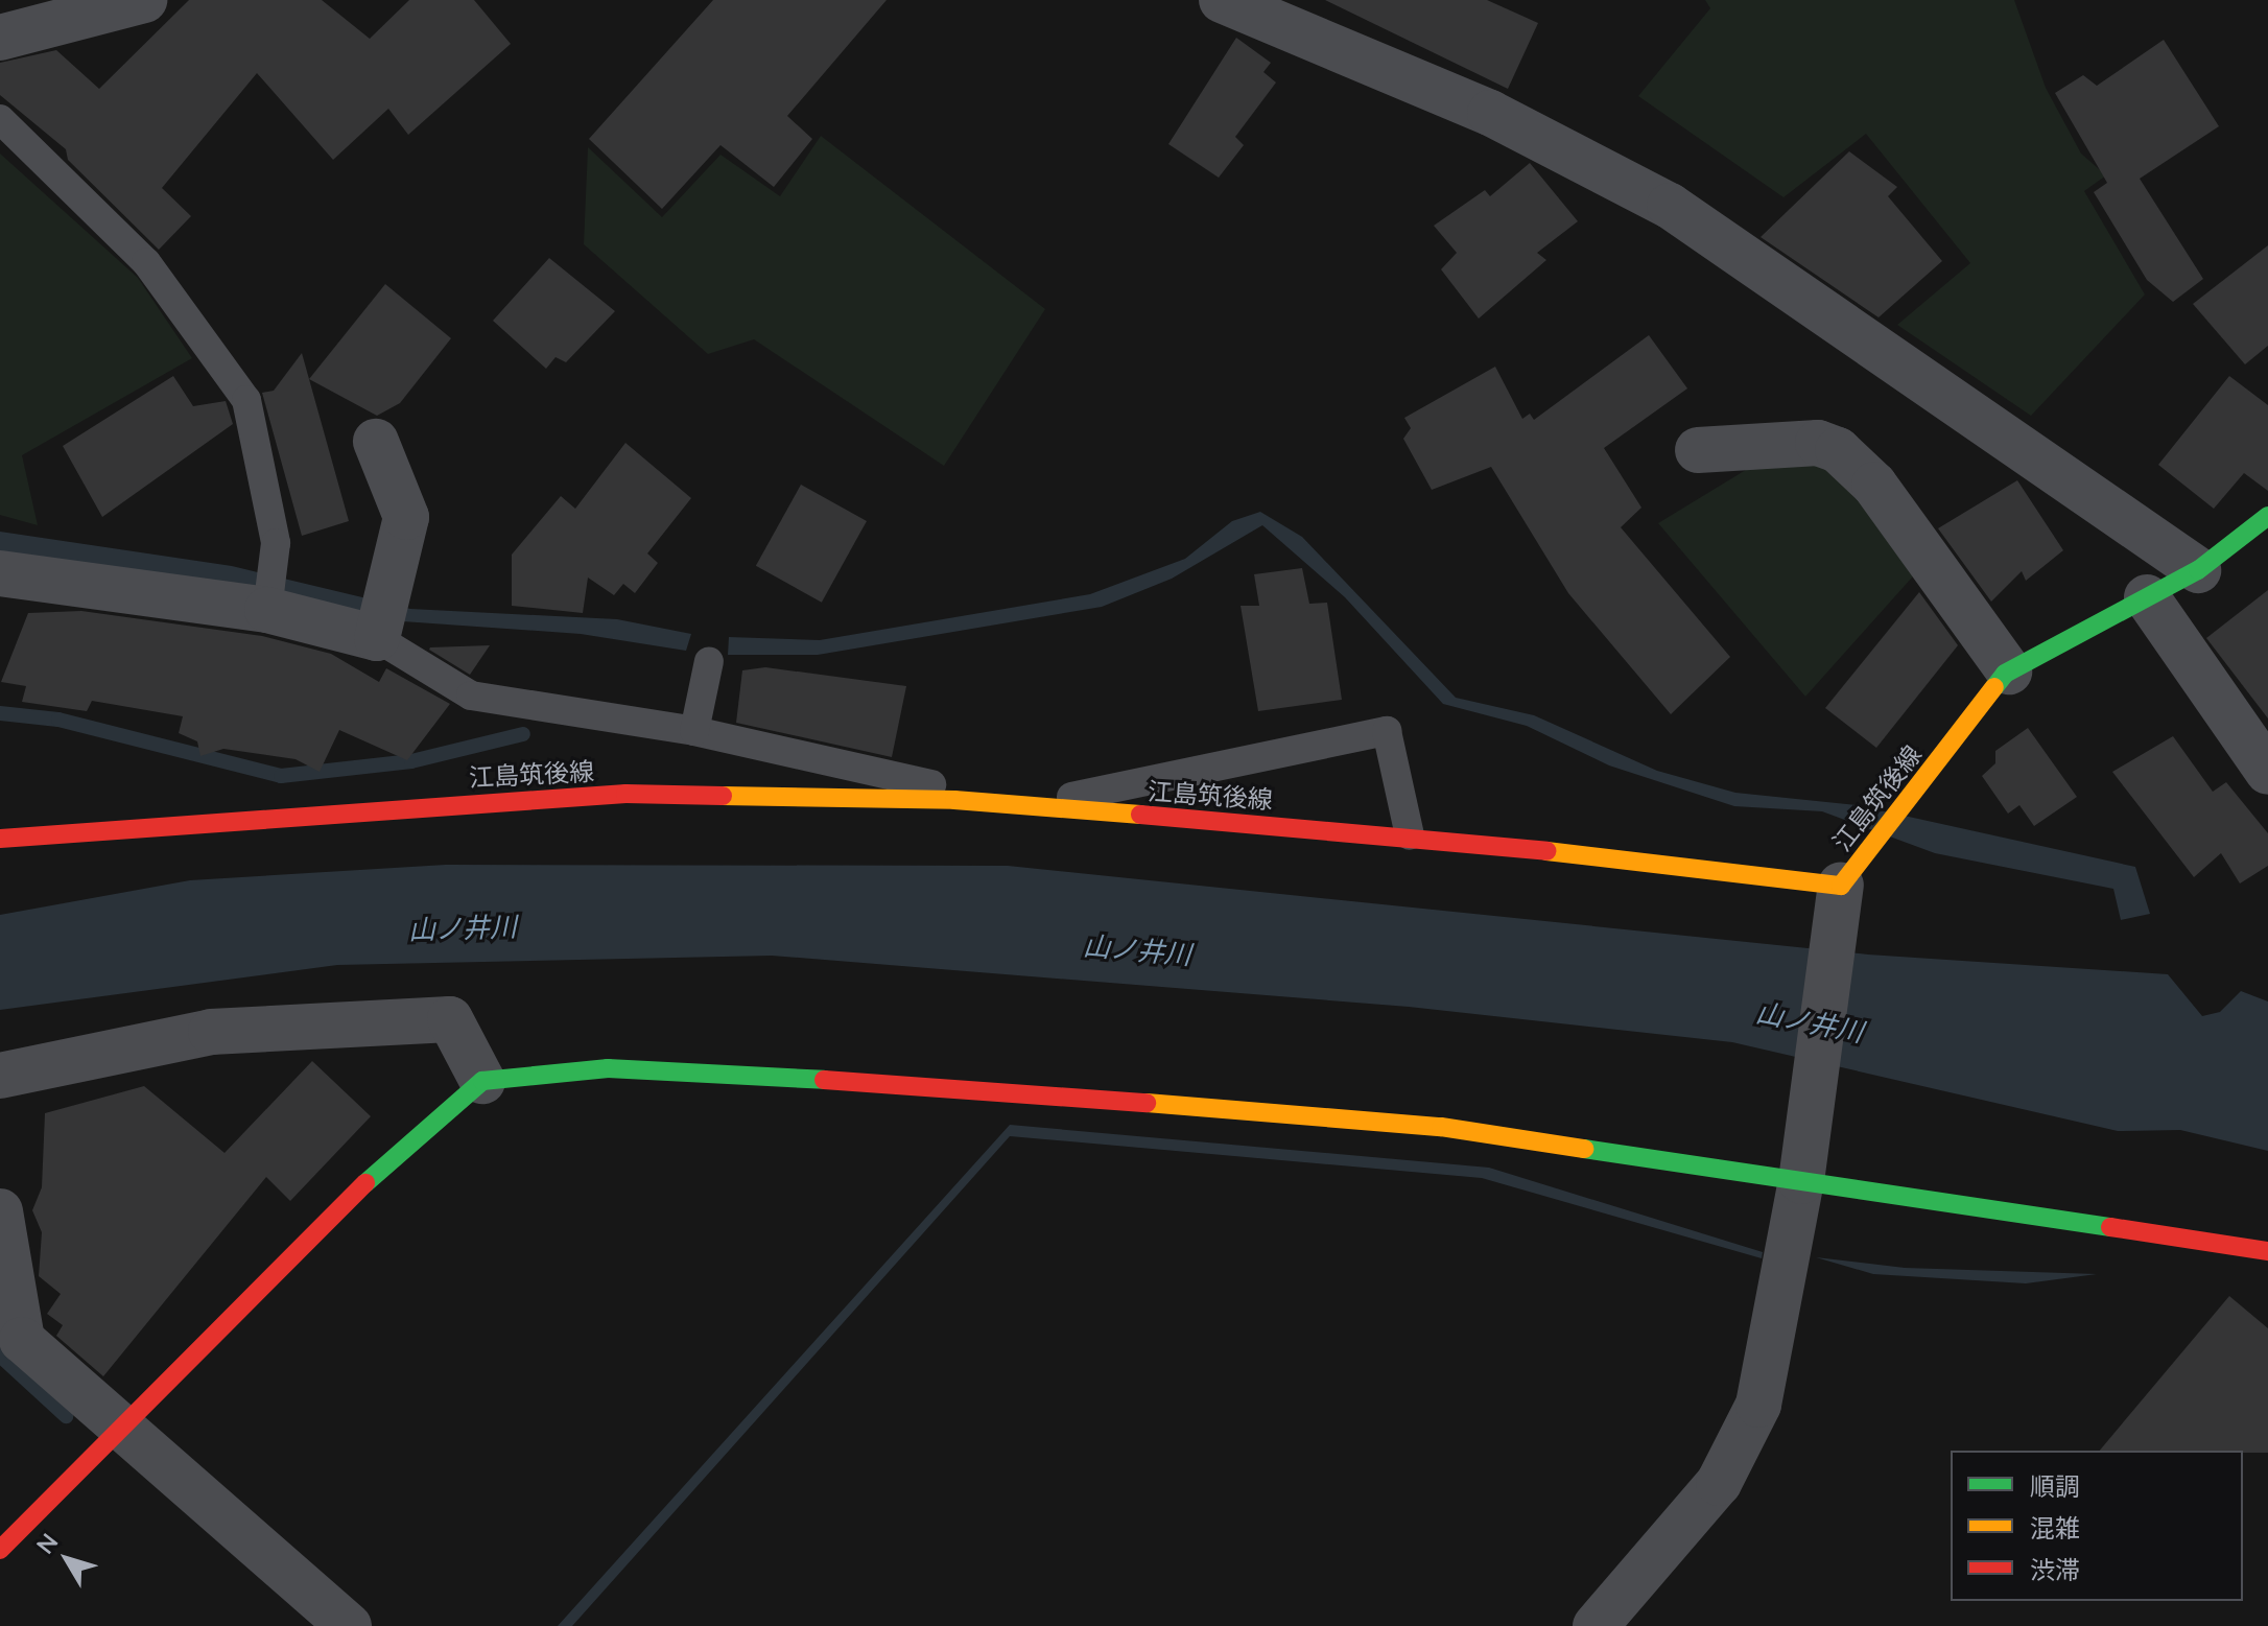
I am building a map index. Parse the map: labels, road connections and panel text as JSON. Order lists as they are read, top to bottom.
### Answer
{
  "streets": {
    "street": ["江島筑後線"]
  },
  "water": ["山ノ井川"],
  "legend": ["順調", "混雑", "渋滞"],
  "north": "top left"
}
